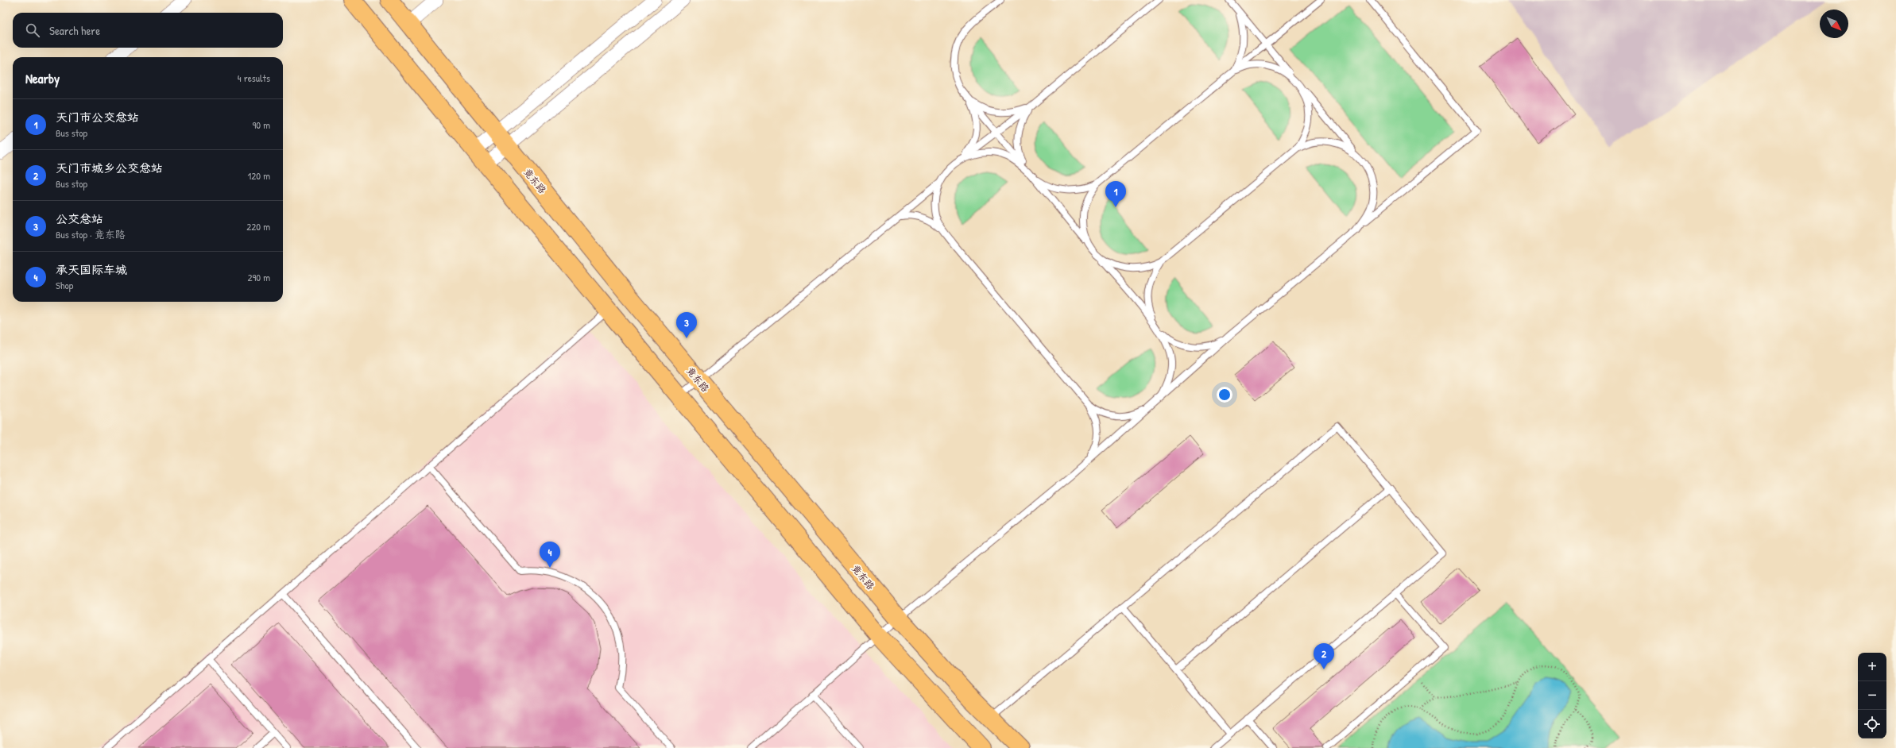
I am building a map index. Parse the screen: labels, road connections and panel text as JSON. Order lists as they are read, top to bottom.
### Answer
{
  "streets": {
    "main road": ["竟东路"]
  },
  "north": "bottom right",
  "page": {
    "search": "Search here",
    "heading": ["Nearby", "4 results"],
    "list": [
      {
        "mark": "1",
        "name": "天门市公交总站",
        "note": "Bus stop",
        "value": "90 m"
      },
      {
        "mark": "2",
        "name": "天门市城乡公交总站",
        "note": "Bus stop",
        "value": "120 m"
      },
      {
        "mark": "3",
        "name": "公交总站",
        "note": "Bus stop · 竟东路",
        "value": "220 m"
      },
      {
        "mark": "4",
        "name": "承天国际车城",
        "note": "Shop",
        "value": "290 m"
      }
    ],
    "pins": [
      "1",
      "3",
      "4",
      "2"
    ],
    "map_buttons": ["+", "−"]
  }
}
